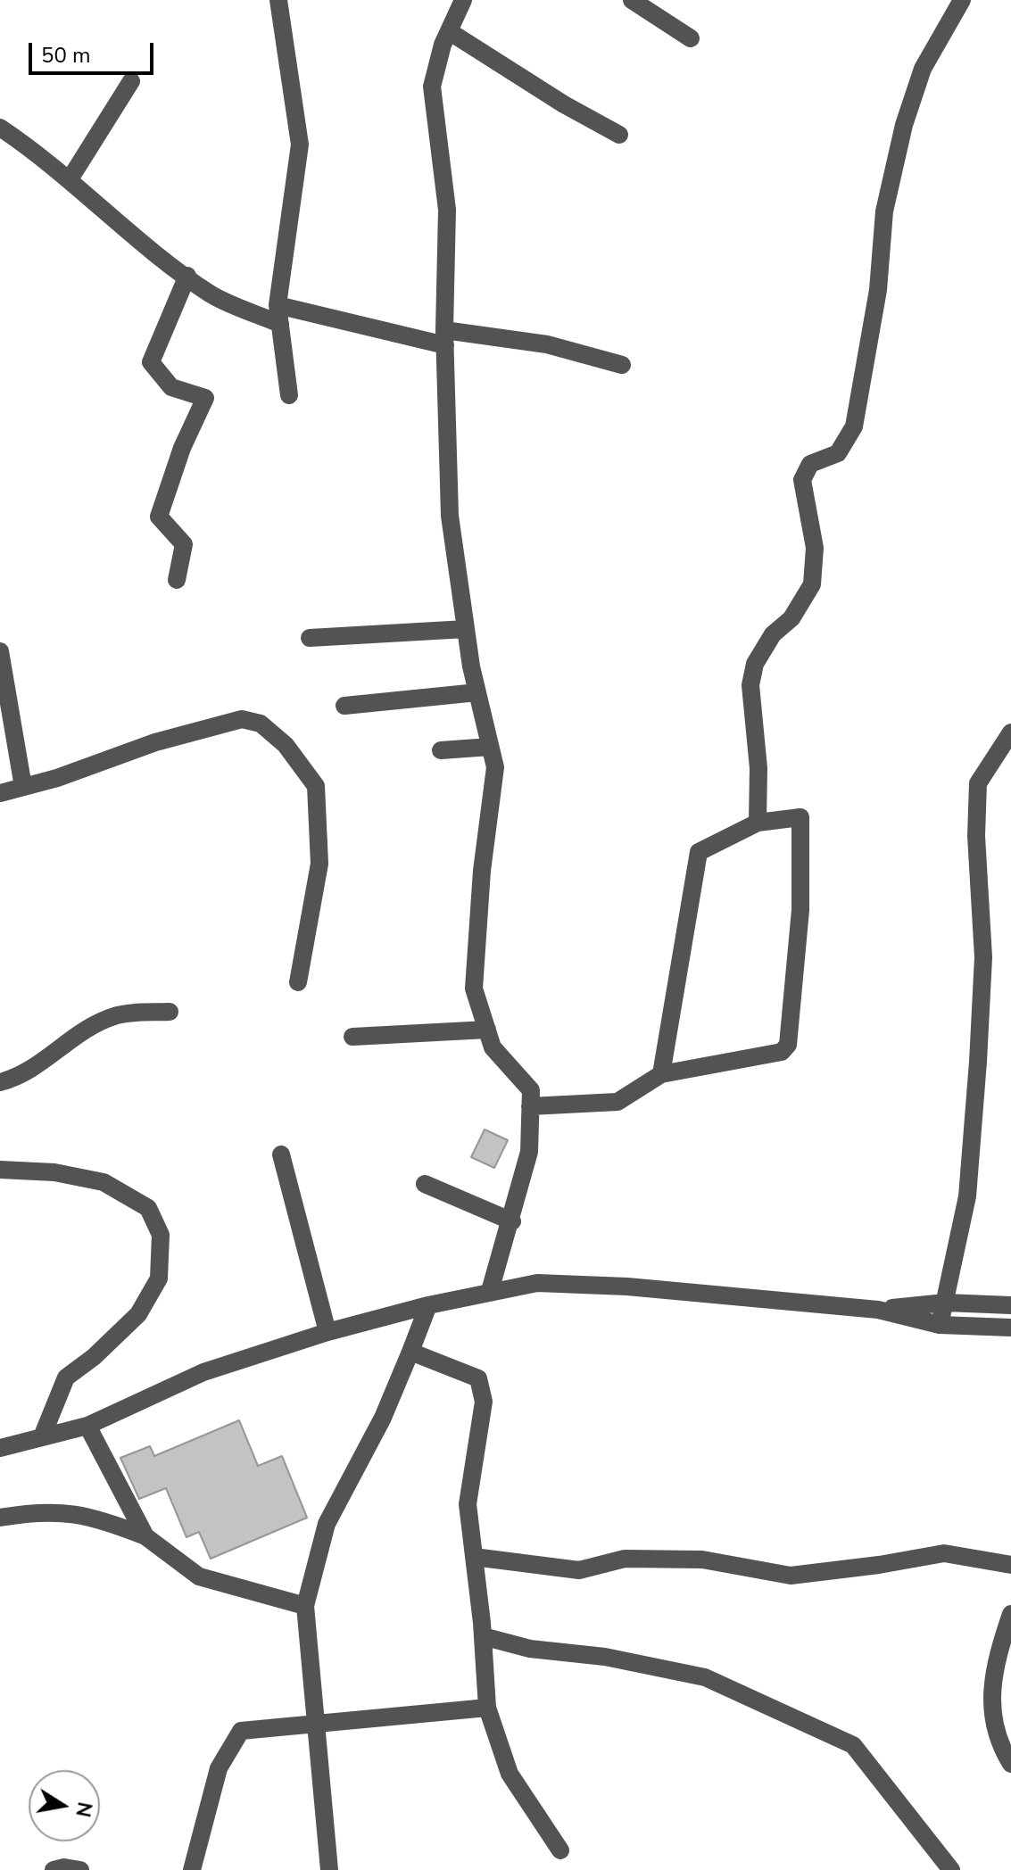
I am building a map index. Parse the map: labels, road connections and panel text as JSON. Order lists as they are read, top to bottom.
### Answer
{
  "scale_bar": "50 m",
  "north": "right"
}
